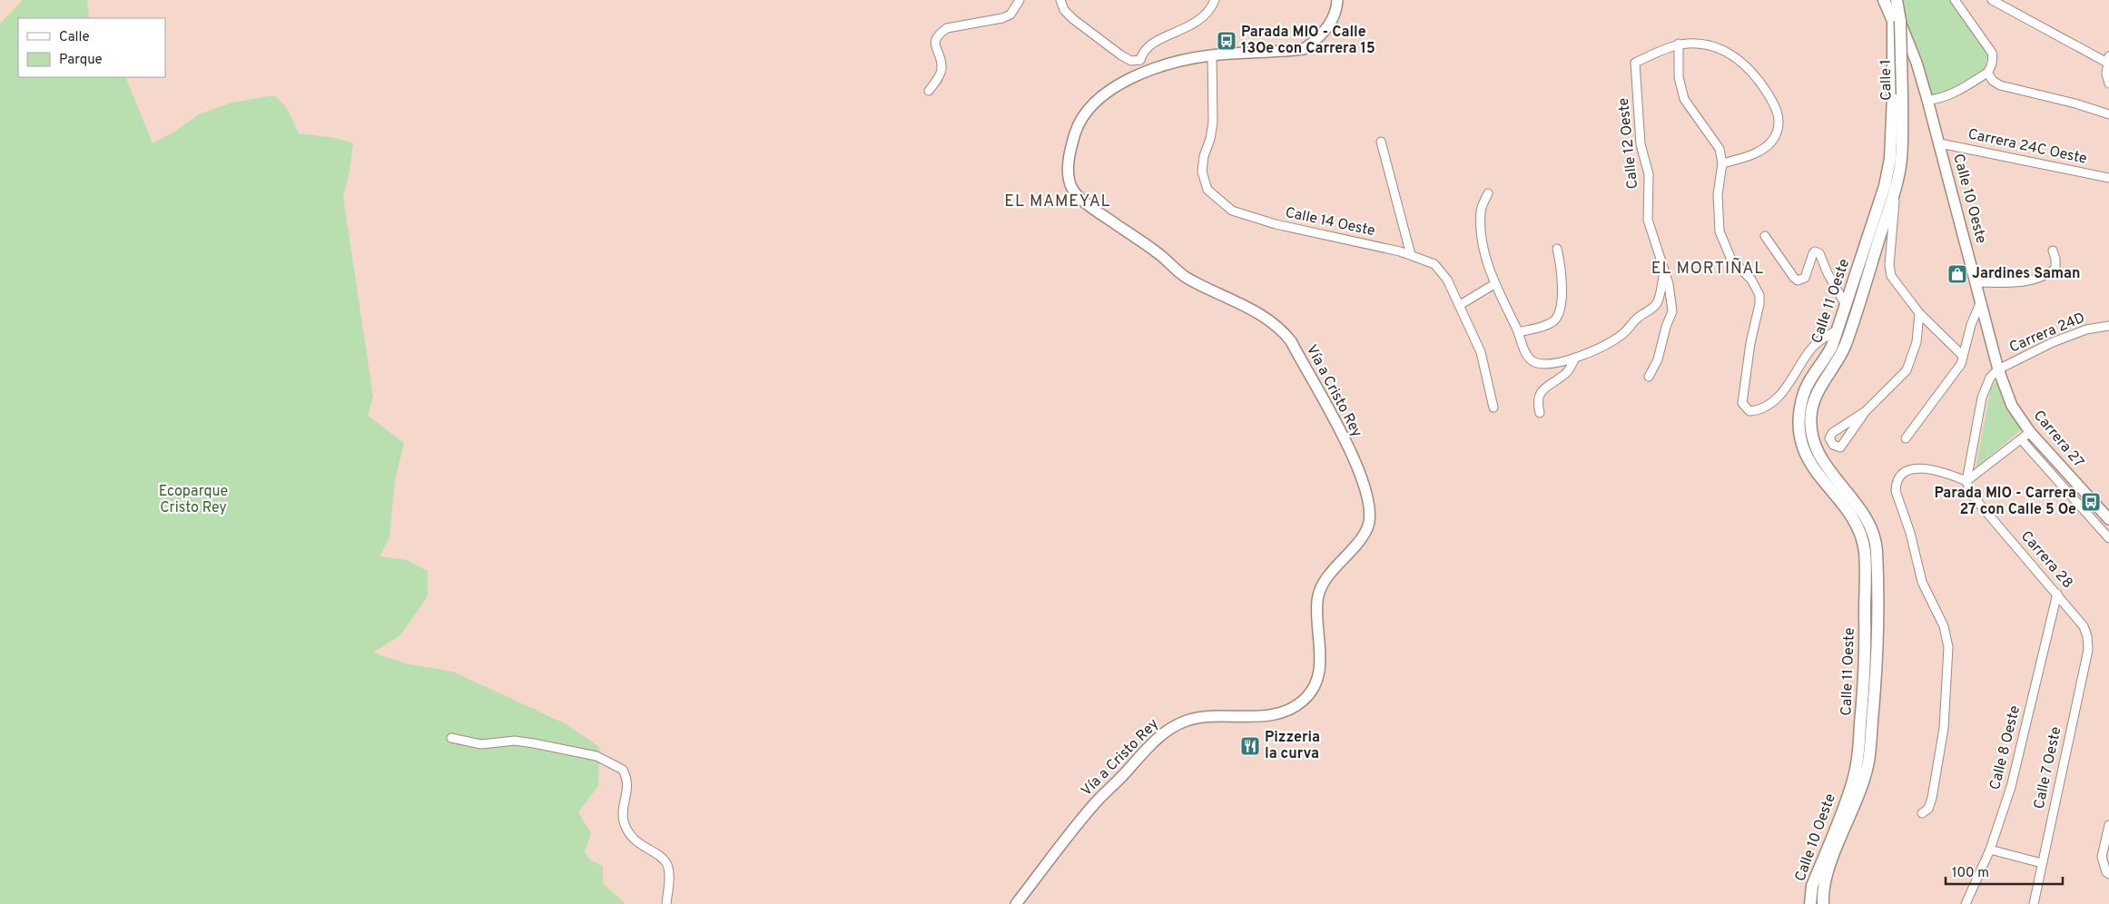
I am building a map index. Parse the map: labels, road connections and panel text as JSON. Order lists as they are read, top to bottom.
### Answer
{
  "streets": {
    "main road": ["Calle 1", "Calle 10 Oeste", "Calle 11 Oeste"],
    "street": [
      "Calle 12 Oeste",
      "Carrera 24C Oeste",
      "Calle 14 Oeste",
      "Carrera 24D",
      "Vía a Cristo Rey",
      "Carrera 27",
      "Carrera 28",
      "Calle 8 Oeste",
      "Calle 7 Oeste"
    ]
  },
  "crossings": [
    ["Calle 1", "Calle 11 Oeste"],
    ["Carrera 24C Oeste", "Calle 10 Oeste"],
    ["Calle 10 Oeste", "Calle 11 Oeste"],
    ["Calle 10 Oeste", "Carrera 24D"],
    ["Calle 10 Oeste", "Carrera 27"],
    ["Calle 14 Oeste", "Vía a Cristo Rey"],
    ["Carrera 24D", "Carrera 27"],
    ["Carrera 28", "Calle 8 Oeste"],
    ["Carrera 28", "Calle 7 Oeste"]
  ],
  "districts": ["EL MAMEYAL", "EL MORTIÑAL"],
  "parks": ["Ecoparque Cristo Rey"],
  "places": {
    "bus stop": ["Parada MIO - Calle 13Oe con Carrera 15", "Parada MIO - Carrera 27 con Calle 5 Oe"],
    "shop": ["Jardines Saman"],
    "restaurant": ["Pizzeria la curva"]
  },
  "legend": ["Calle", "Parque"],
  "scale_bar": "100 m"
}
